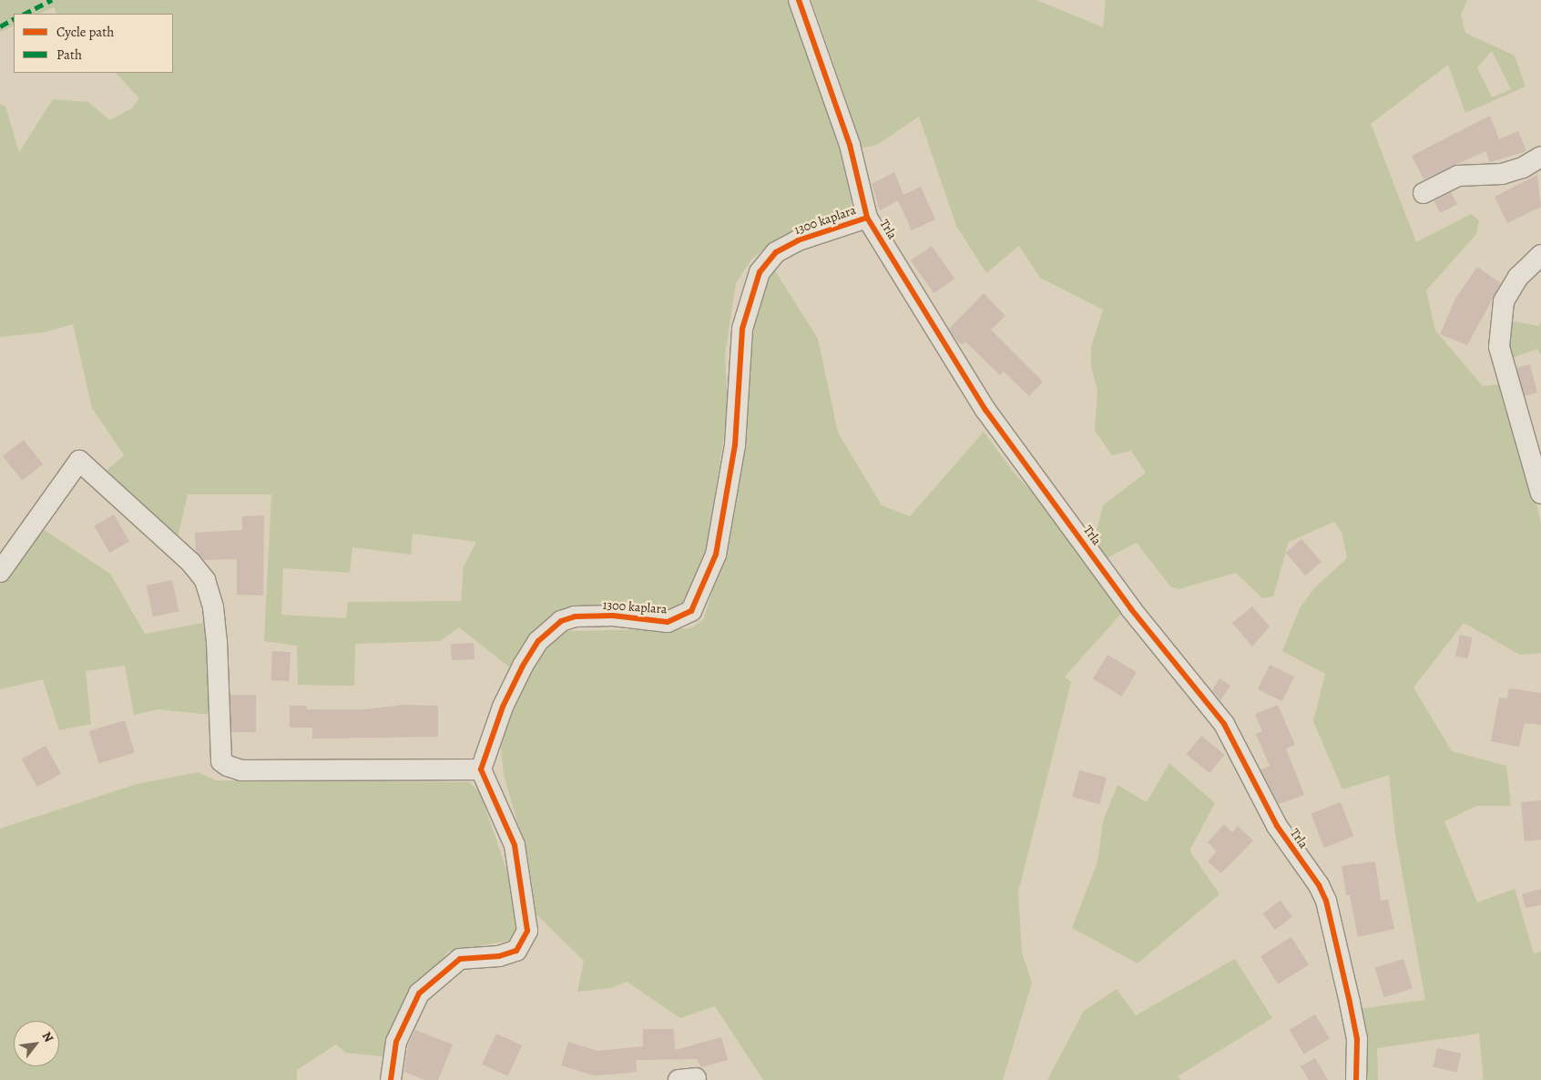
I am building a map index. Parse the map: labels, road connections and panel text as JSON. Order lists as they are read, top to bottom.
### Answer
{
  "streets": {
    "street": ["1300 kaplara", "Trla"]
  },
  "crossings": [
    ["1300 kaplara", "Trla"]
  ],
  "legend": ["Cycle path", "Path"],
  "north": "top right"
}
